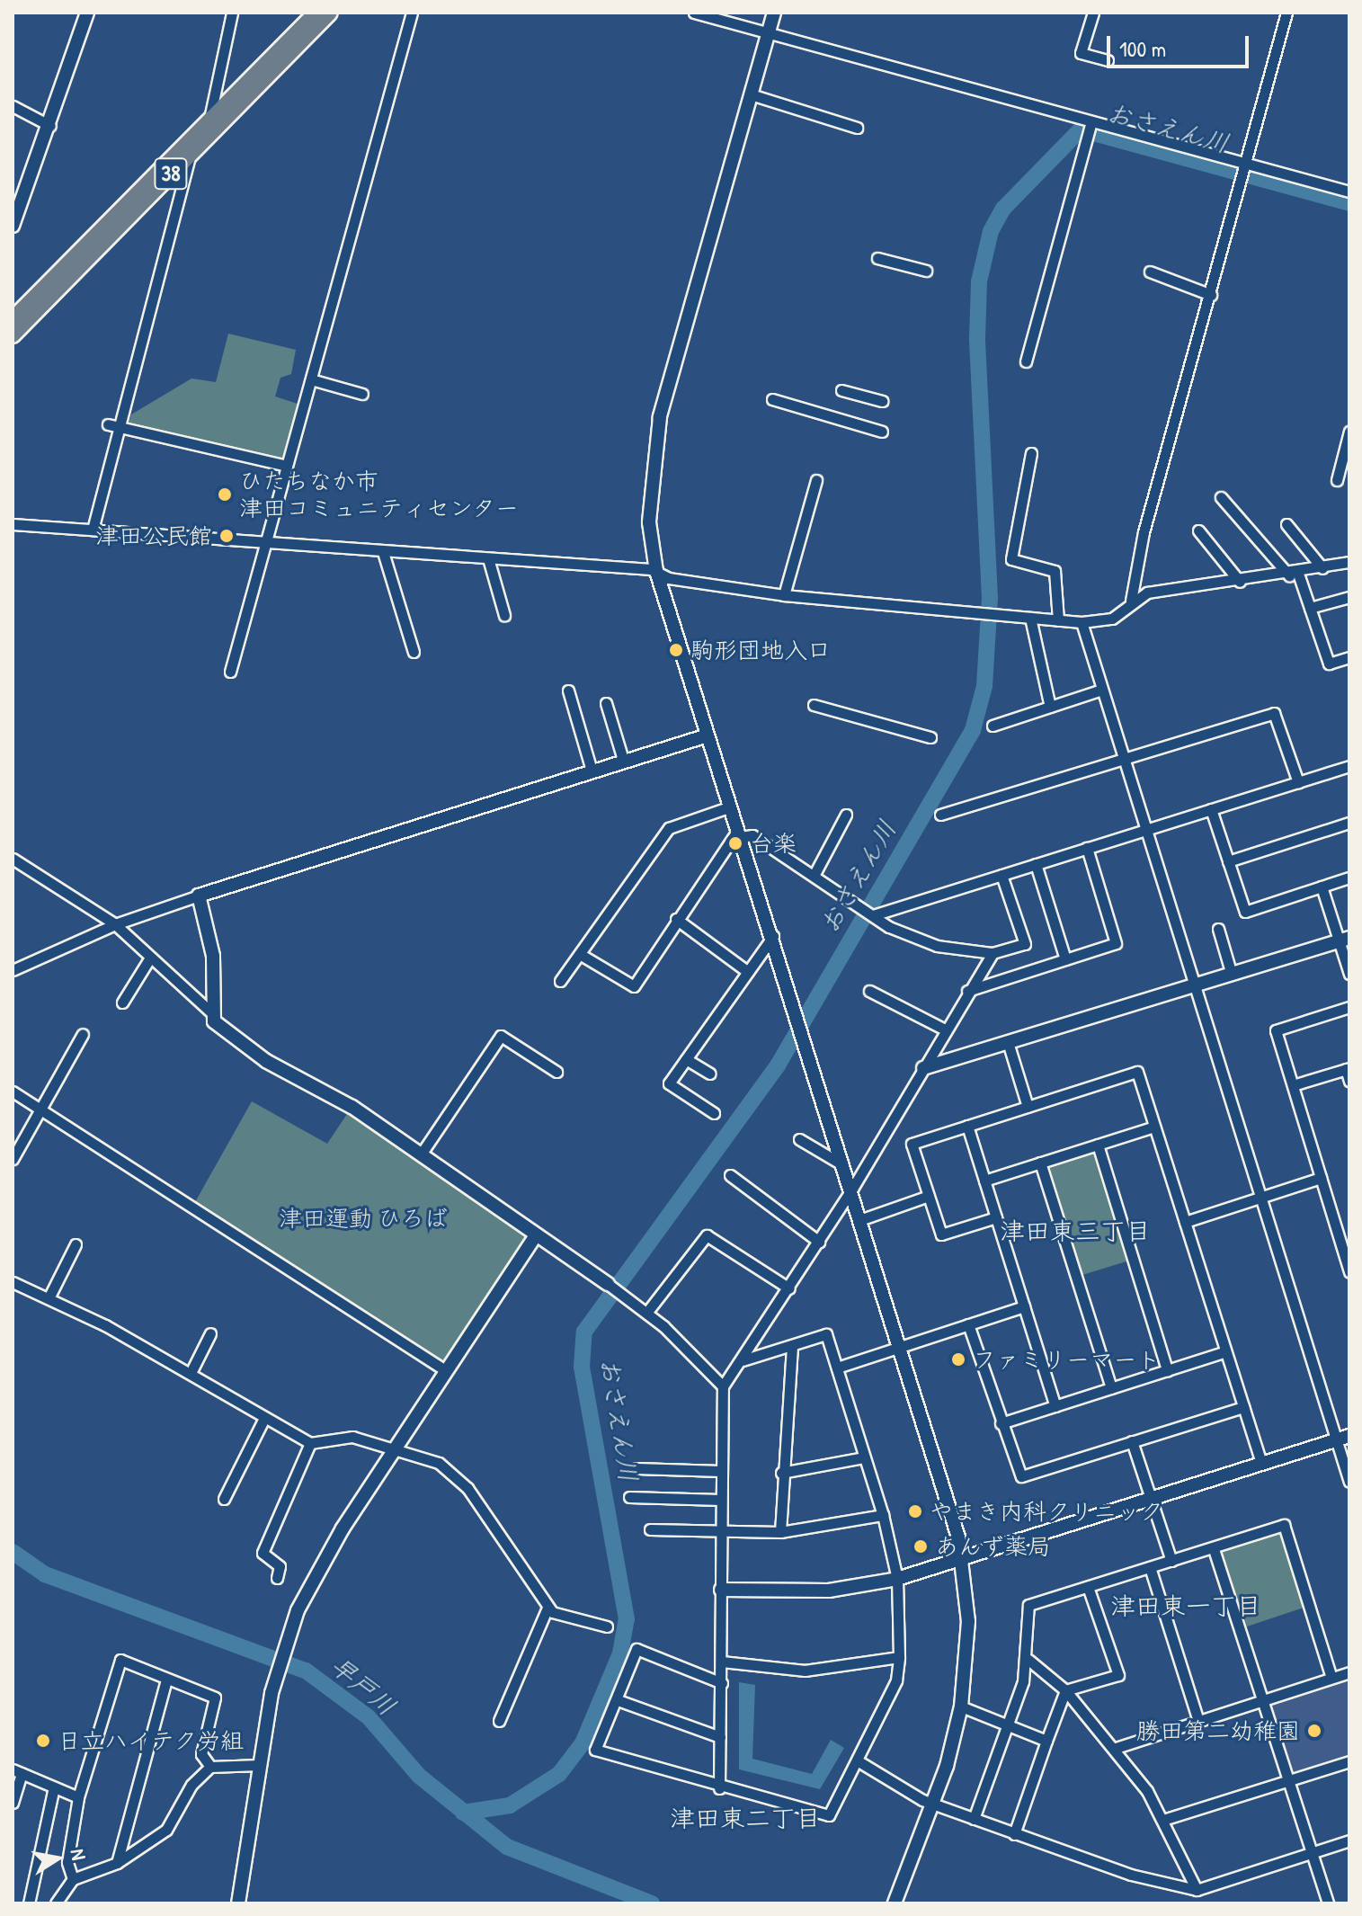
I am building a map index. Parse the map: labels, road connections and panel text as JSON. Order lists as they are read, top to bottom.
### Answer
{
  "streets": {
    "main road": ["38"]
  },
  "districts": ["津田東三丁目", "津田東一丁目", "津田東二丁目"],
  "water": ["おさえん川", "早戸川"],
  "parks": ["津田運動 ひろば"],
  "places": [
    "ひたちなか市 津田コミュニティセンター",
    "津田公民館",
    "駒形団地入口",
    "台楽",
    "ファミリーマート",
    "やまき内科クリニック",
    "あんず薬局",
    "勝田第二幼稚園",
    "日立ハイテク労組"
  ],
  "scale_bar": "100 m",
  "north": "right"
}
